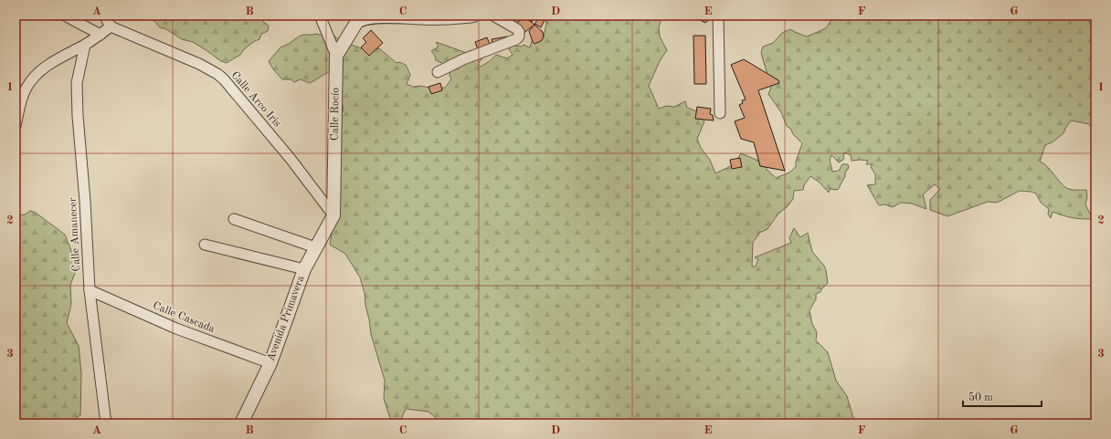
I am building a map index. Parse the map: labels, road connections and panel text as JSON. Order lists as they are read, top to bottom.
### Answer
{
  "streets": {
    "street": [
      "Calle Arco Iris",
      "Calle Rocío",
      "Calle Amanecer",
      "Calle Cascada",
      "Avenida Primavera"
    ]
  },
  "crossings": [
    ["Calle Arco Iris", "Calle Rocío"],
    ["Calle Arco Iris", "Avenida Primavera"],
    ["Calle Rocío", "Avenida Primavera"],
    ["Calle Amanecer", "Calle Cascada"],
    ["Calle Cascada", "Avenida Primavera"]
  ],
  "scale_bar": "50 m",
  "grid": {
    "columns": [
      "A",
      "B",
      "C",
      "D",
      "E",
      "F",
      "G"
    ],
    "rows": ["1", "2", "3"]
  }
}
